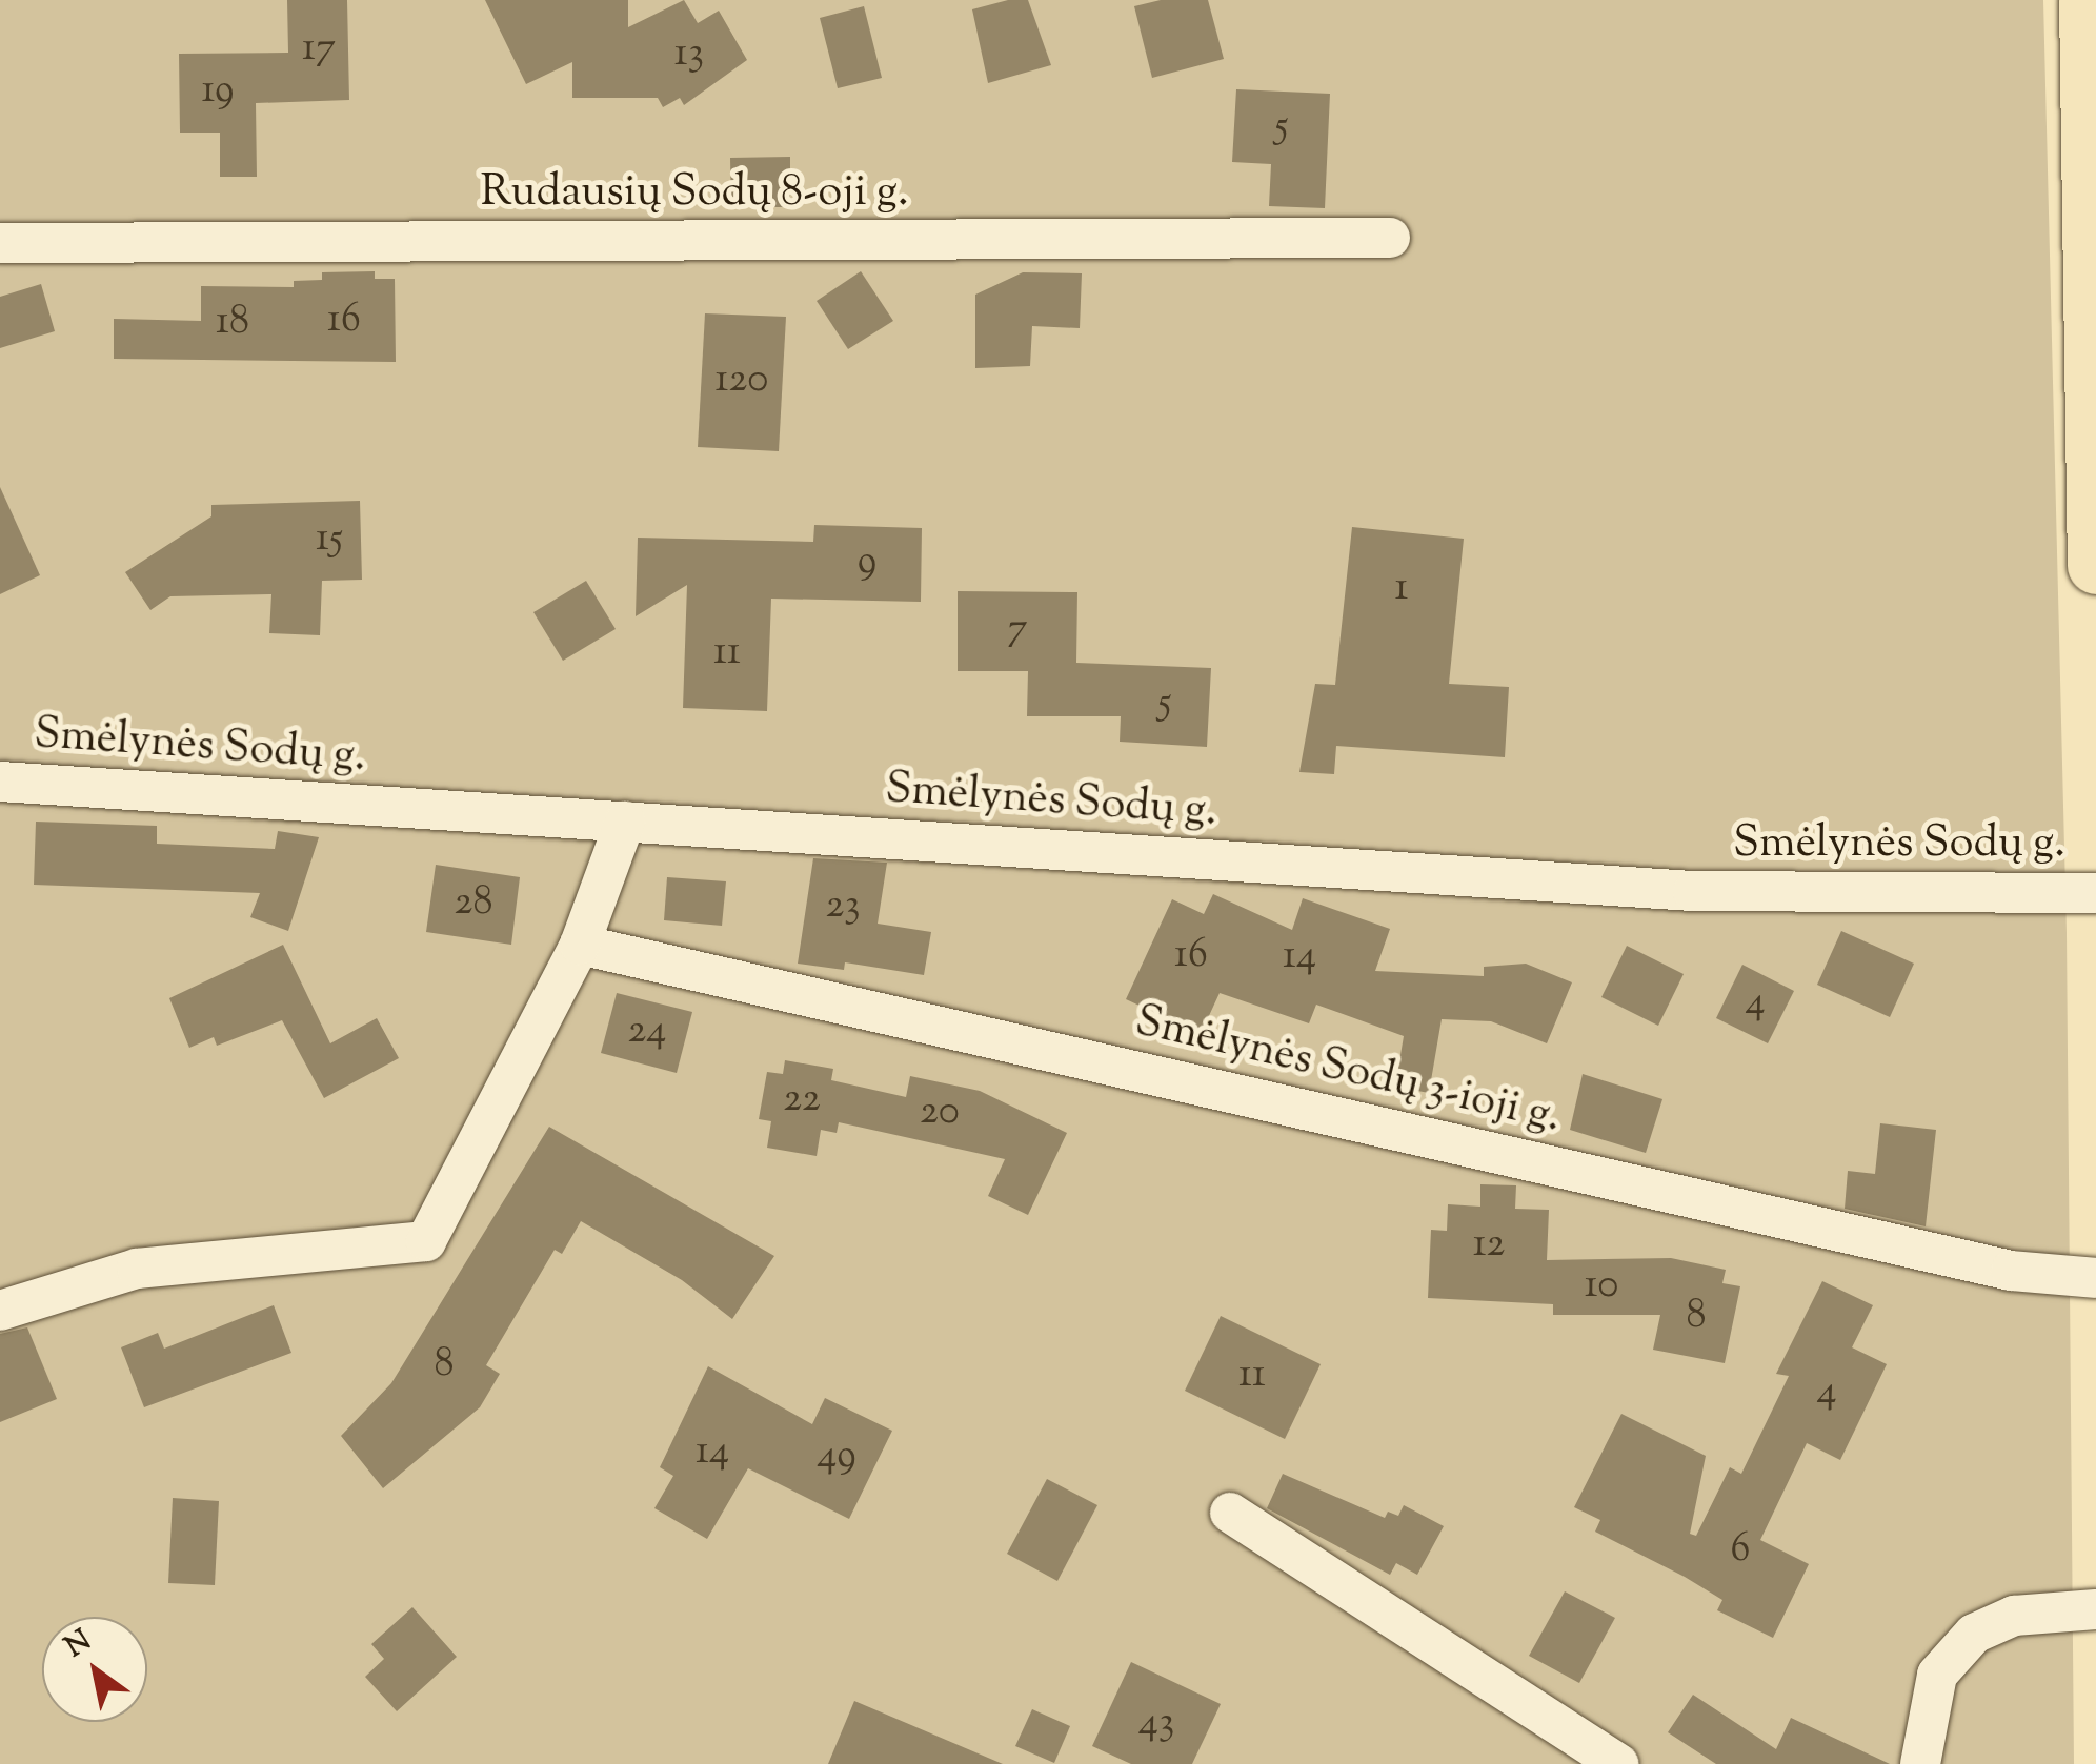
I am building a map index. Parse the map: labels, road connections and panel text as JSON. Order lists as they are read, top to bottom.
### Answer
{
  "streets": {
    "street": ["Rudausių Sodų 8-oji g.", "Smėlynės Sodų g.", "Smėlynės Sodų 3-ioji g."]
  },
  "house_numbers": [
    "17",
    "13",
    "19",
    "5",
    "16",
    "18",
    "120",
    "15",
    "9",
    "1",
    "7",
    "11",
    "5",
    "28",
    "23",
    "16",
    "14",
    "4",
    "24",
    "22",
    "20",
    "12",
    "10",
    "8",
    "8",
    "11",
    "4",
    "14",
    "49",
    "6",
    "43"
  ],
  "north": "top left"
}
